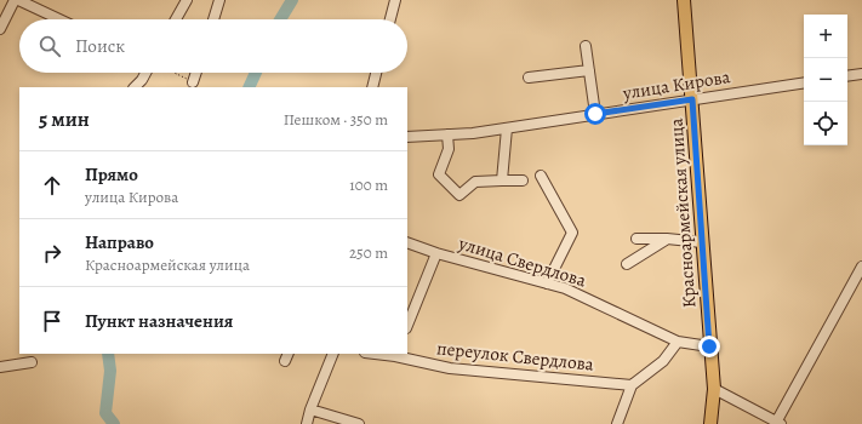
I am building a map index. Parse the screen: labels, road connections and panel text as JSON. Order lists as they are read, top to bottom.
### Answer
{
  "streets": {
    "main road": ["Красноармейская улица"],
    "street": ["улица Кирова", "улица Свердлова", "переулок Свердлова"]
  },
  "crossings": [
    ["улица Кирова", "Красноармейская улица"],
    ["Красноармейская улица", "улица Свердлова"]
  ],
  "page": {
    "map_buttons": ["+", "−"],
    "search": "Поиск",
    "heading": ["5 мин", "Пешком · 350 m"],
    "list": [
      ["Прямо", "улица Кирова", "100 m"],
      ["Направо", "Красноармейская улица", "250 m"],
      "Пункт назначения"
    ]
  }
}
